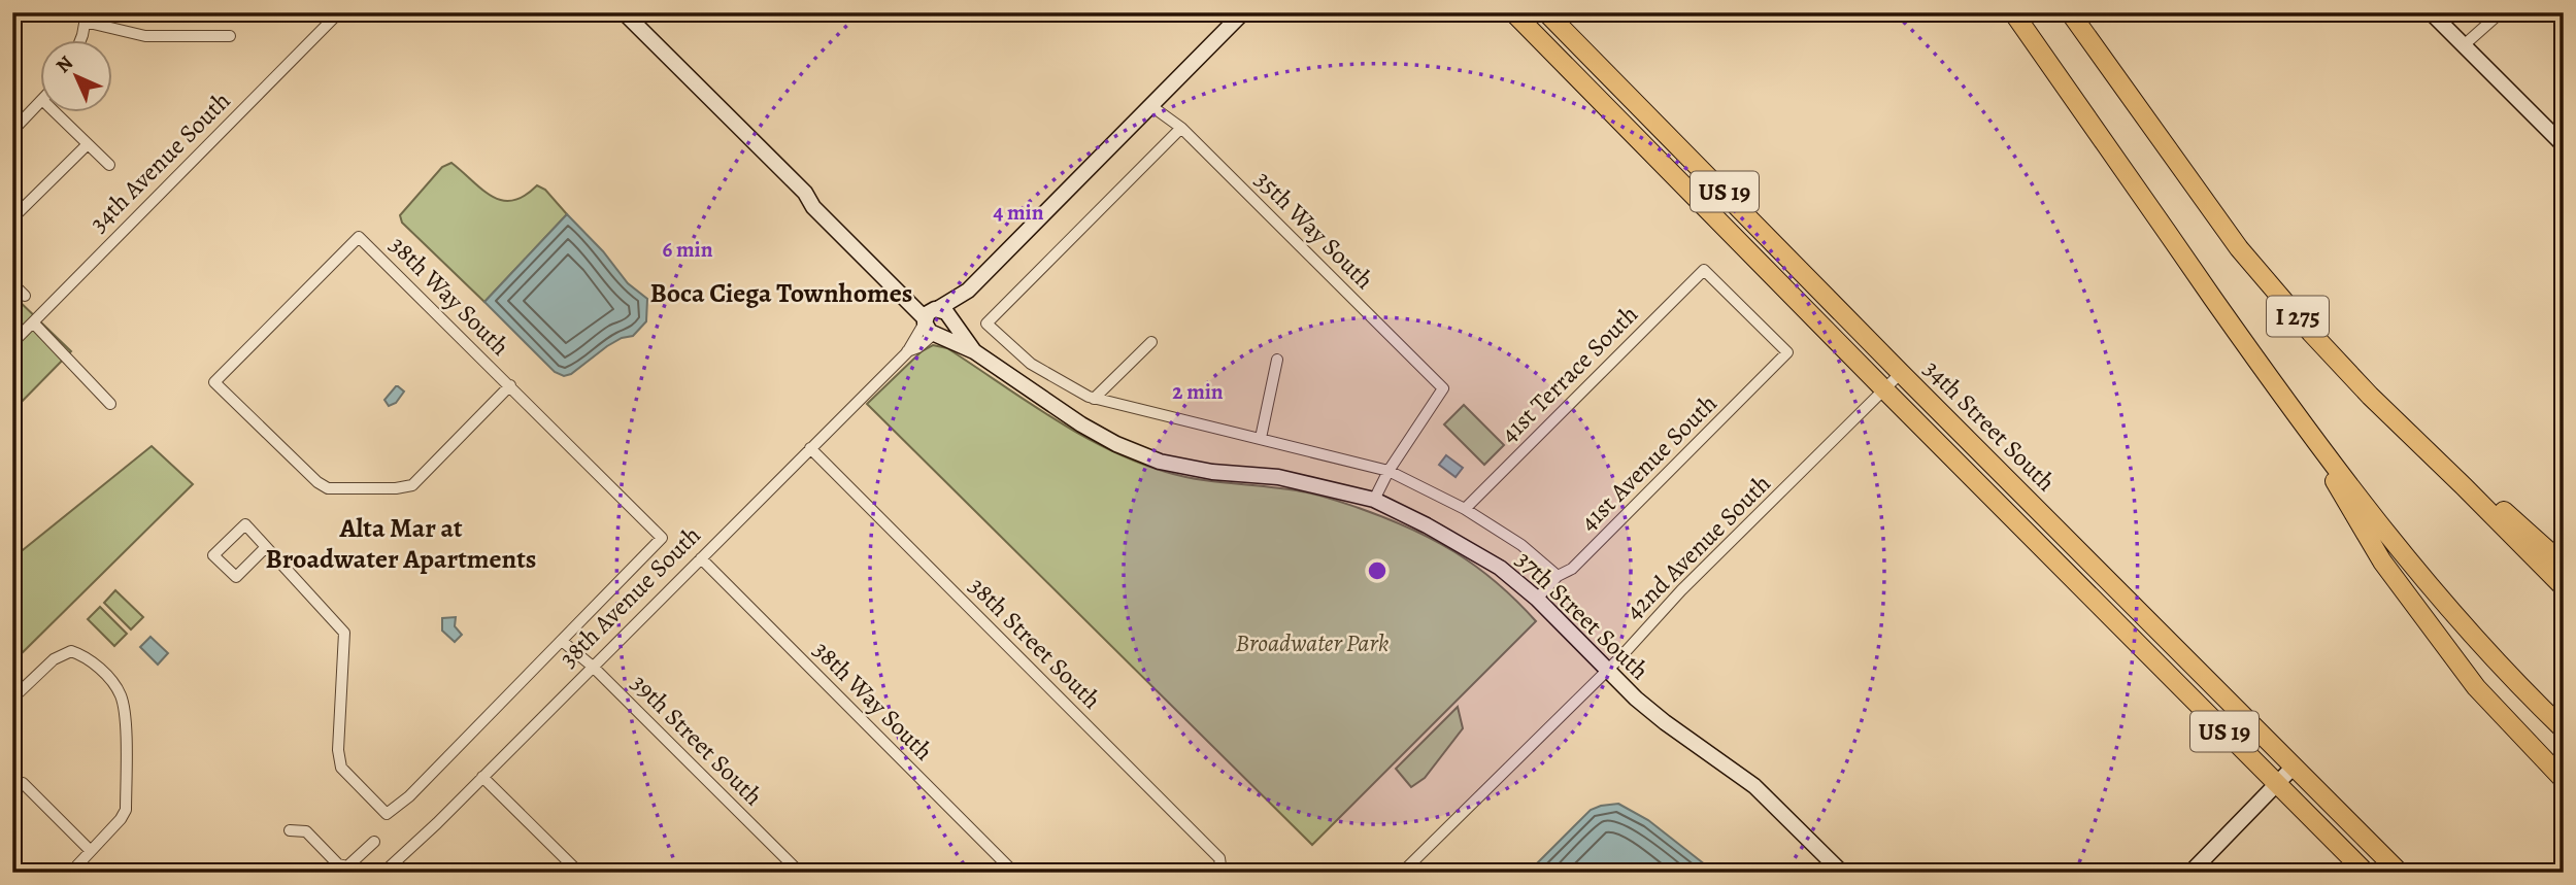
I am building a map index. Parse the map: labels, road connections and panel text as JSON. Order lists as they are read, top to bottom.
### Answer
{
  "streets": {
    "highway": ["US 19", "I 275", "34th Street South"],
    "street": [
      "34th Avenue South",
      "35th Way South",
      "38th Way South",
      "41st Terrace South",
      "41st Avenue South",
      "42nd Avenue South",
      "38th Avenue South",
      "37th Street South",
      "38th Street South",
      "39th Street South"
    ]
  },
  "crossings": [
    ["35th Way South", "38th Avenue South"],
    ["38th Way South", "38th Avenue South"],
    ["41st Terrace South", "41st Avenue South"],
    ["34th Street South", "42nd Avenue South"],
    ["41st Avenue South", "37th Street South"],
    ["42nd Avenue South", "37th Street South"],
    ["38th Avenue South", "37th Street South"],
    ["38th Avenue South", "38th Street South"],
    ["38th Avenue South", "39th Street South"]
  ],
  "districts": ["Boca Ciega Townhomes", "Alta Mar at Broadwater Apartments"],
  "parks": ["Broadwater Park"],
  "north": "top left",
  "rings": ["4 min", "6 min", "2 min"]
}
